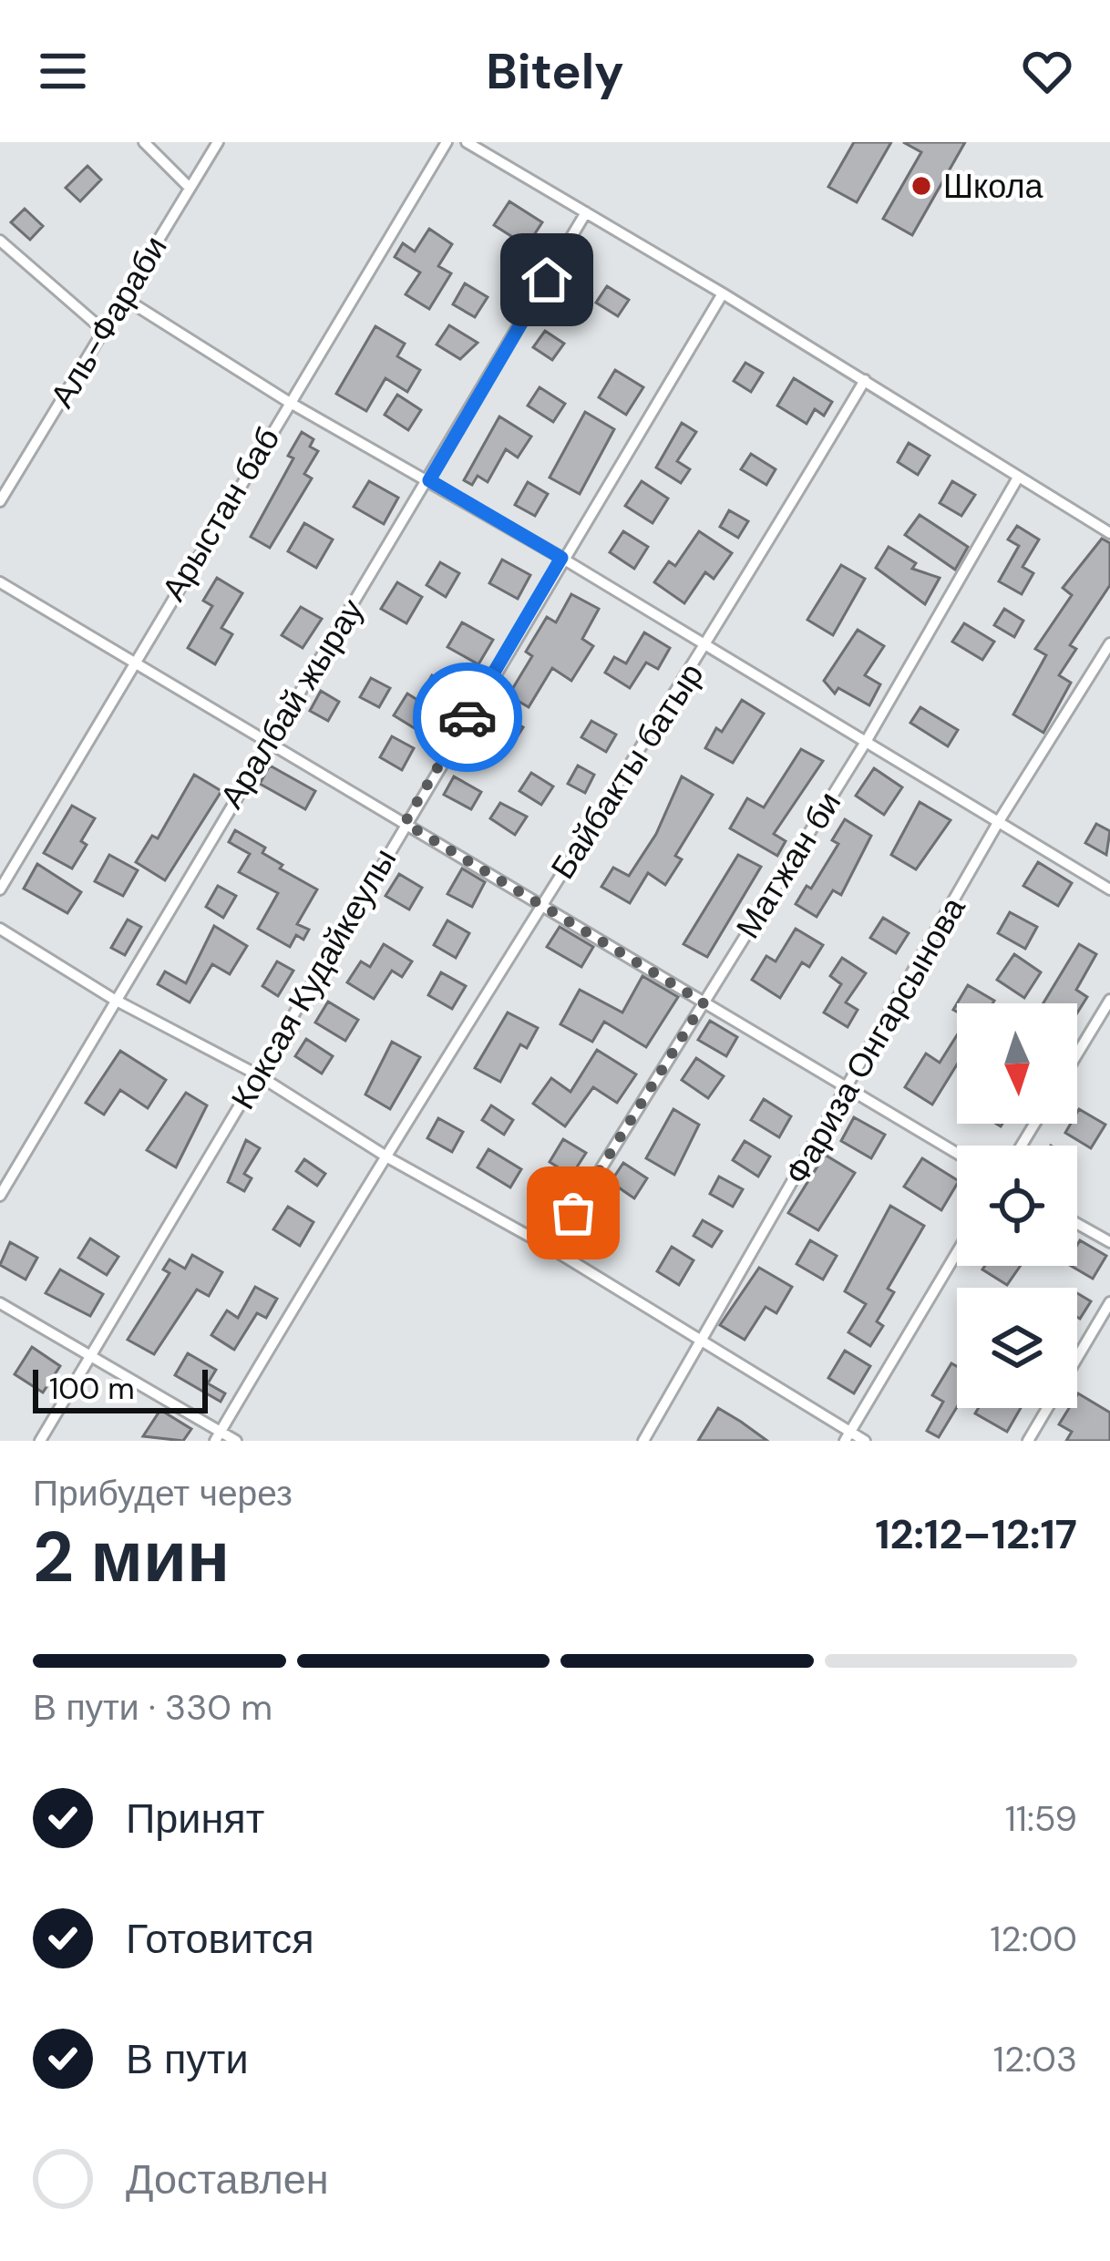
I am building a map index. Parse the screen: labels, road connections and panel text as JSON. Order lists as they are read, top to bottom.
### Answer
{
  "streets": {
    "street": [
      "Аль-Фараби",
      "Арыстан баб",
      "Аралбай жырау",
      "Байбакты батыр",
      "Матжан би",
      "Коксая Кудайкеулы",
      "Фариза Онгарсынова"
    ]
  },
  "places": ["Школа"],
  "scale_bar": "100 m",
  "north": "bottom",
  "page": {
    "header": "Bitely",
    "scale": "100 m",
    "heading": ["2 мин", "Прибудет через", "12:12–12:17"],
    "bar": "В пути · 330 m",
    "list": [
      ["Принят", "11:59"],
      ["Готовится", "12:00"],
      ["В пути", "12:03"],
      "Доставлен"
    ]
  }
}
